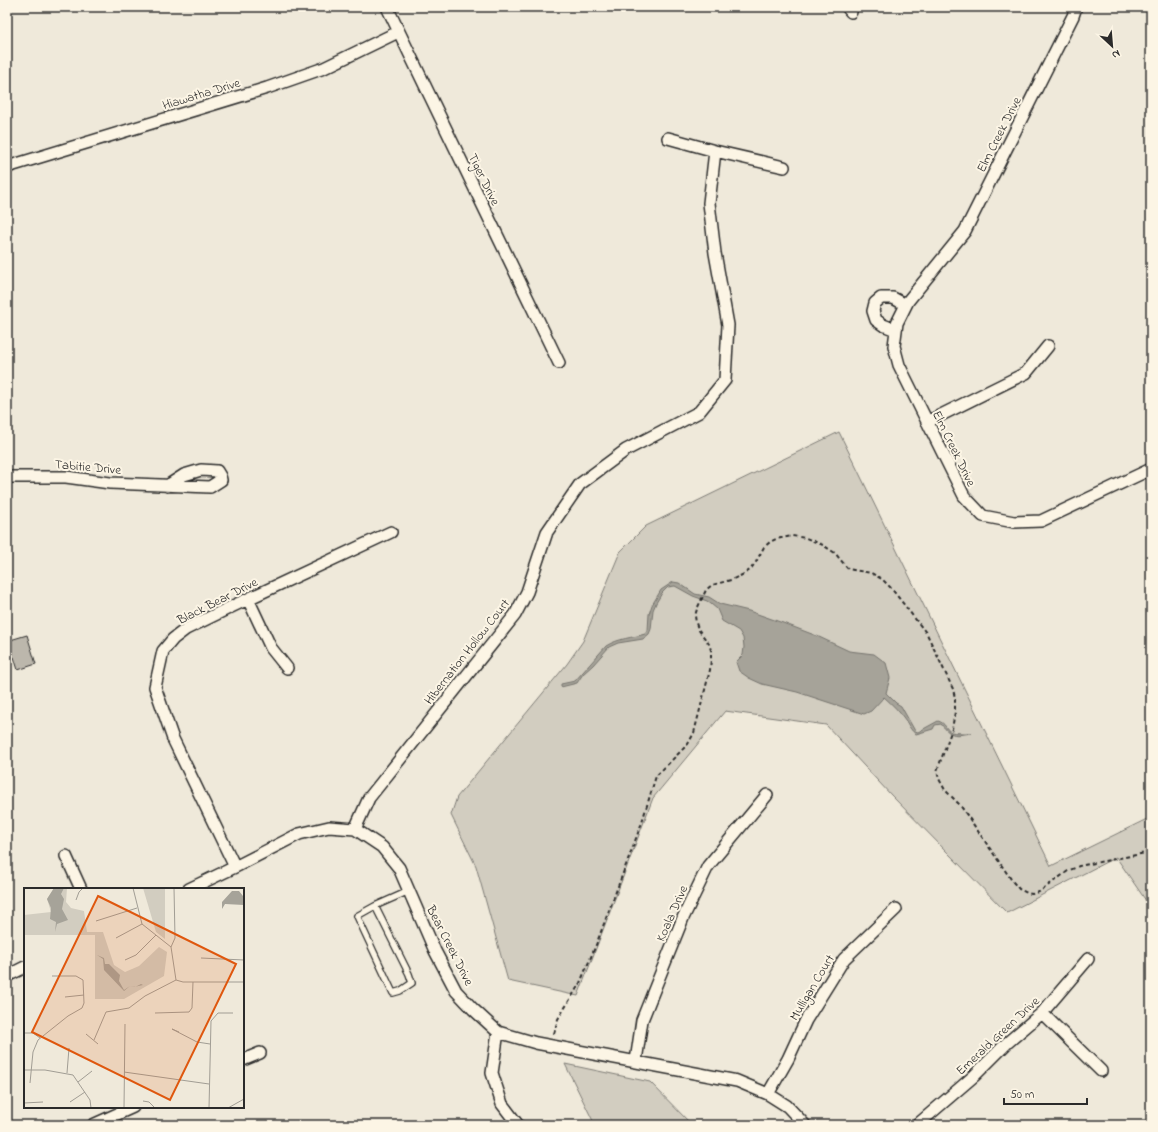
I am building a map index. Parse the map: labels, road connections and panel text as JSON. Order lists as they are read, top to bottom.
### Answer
{
  "streets": {
    "street": [
      "Hiawatha Drive",
      "Elm Creek Drive",
      "Tiger Drive",
      "Tabitie Drive",
      "Black Bear Drive",
      "Hibernation Hollow Court",
      "Koala Drive",
      "Bear Creek Drive",
      "Mulligan Court",
      "Emerald Green Drive"
    ]
  },
  "crossings": [
    ["Hiawatha Drive", "Tiger Drive"],
    ["Black Bear Drive", "Bear Creek Drive"],
    ["Hibernation Hollow Court", "Bear Creek Drive"],
    ["Koala Drive", "Bear Creek Drive"],
    ["Bear Creek Drive", "Mulligan Court"]
  ],
  "scale_bar": "50 m",
  "north": "bottom right"
}
